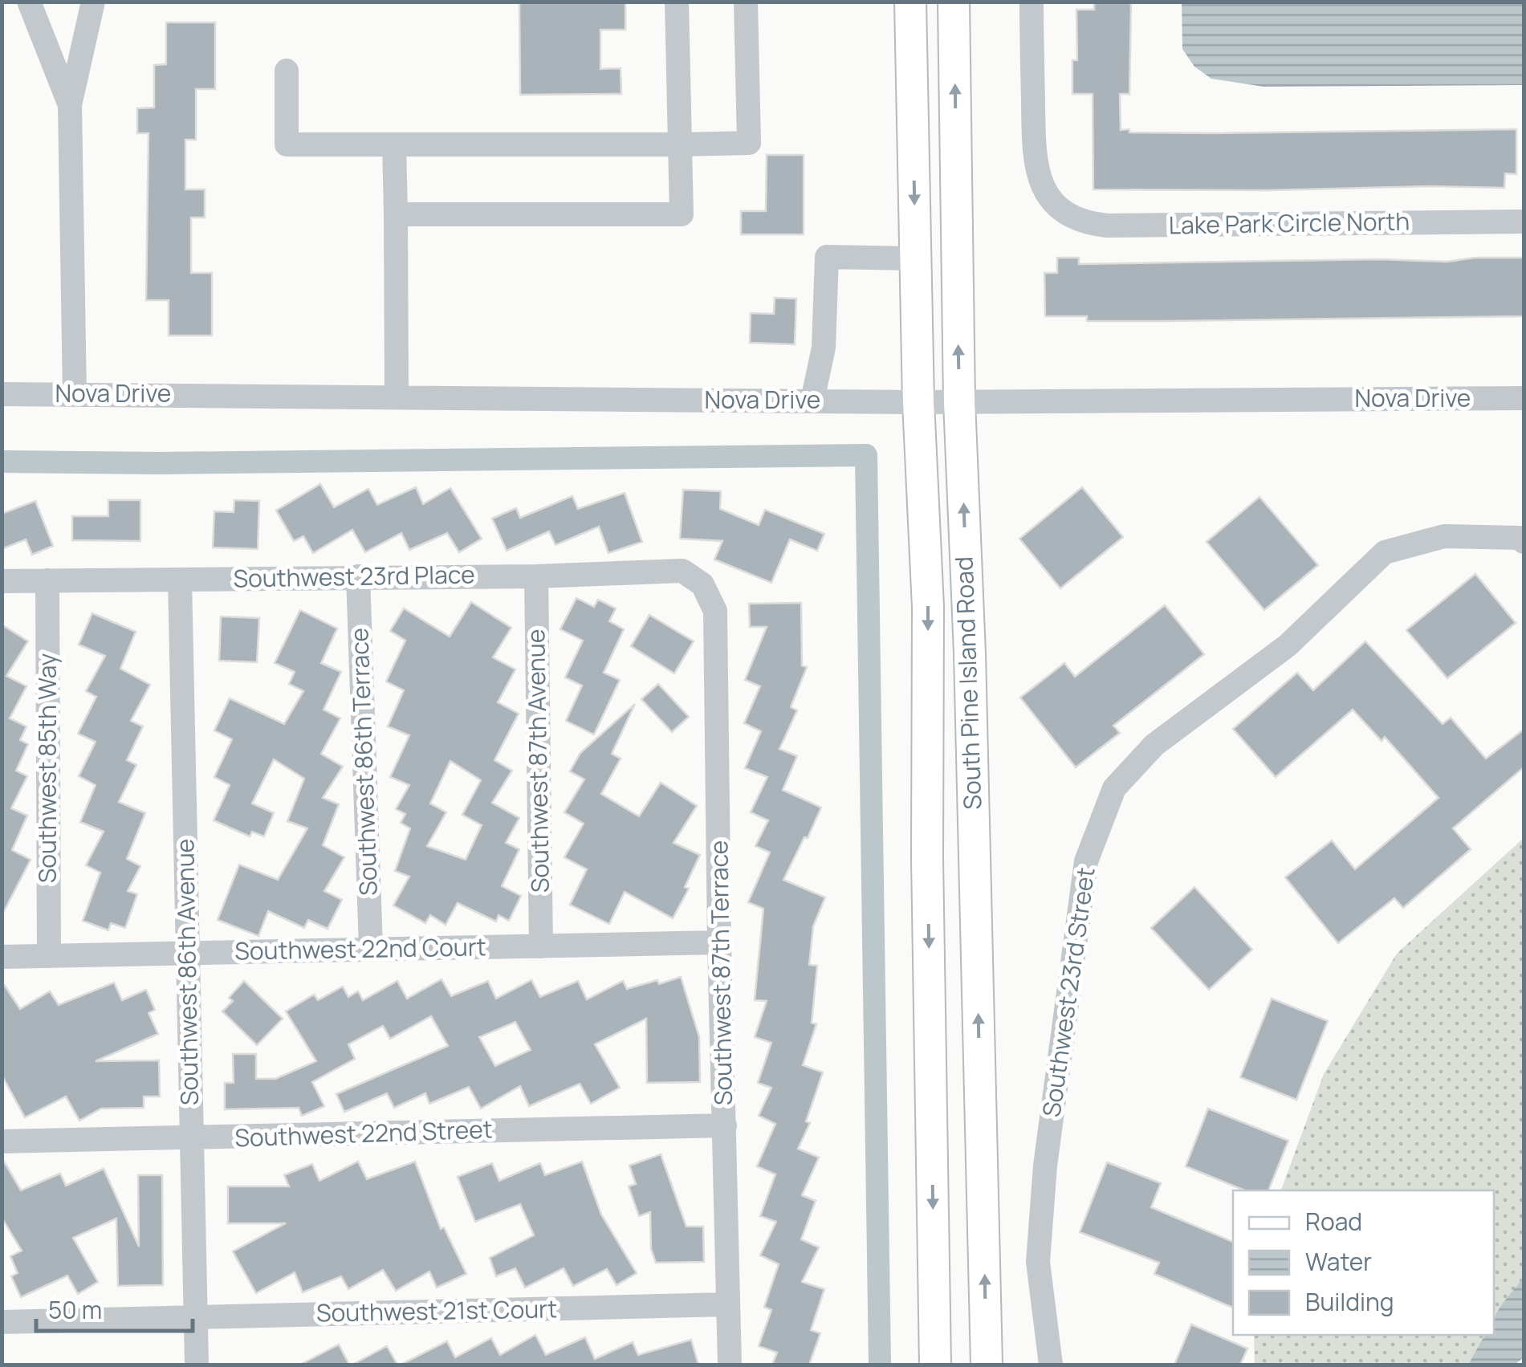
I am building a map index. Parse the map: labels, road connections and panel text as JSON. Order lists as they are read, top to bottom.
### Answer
{
  "streets": {
    "main road": ["South Pine Island Road"],
    "street": [
      "Lake Park Circle North",
      "Nova Drive",
      "Southwest 23rd Place",
      "Southwest 87th Avenue",
      "Southwest 86th Terrace",
      "Southwest 85th Way",
      "Southwest 22nd Court",
      "Southwest 86th Avenue",
      "Southwest 87th Terrace",
      "Southwest 23rd Street",
      "Southwest 22nd Street",
      "Southwest 21st Court"
    ]
  },
  "crossings": [
    ["Nova Drive", "South Pine Island Road"],
    ["Southwest 23rd Place", "Southwest 87th Avenue"],
    ["Southwest 23rd Place", "Southwest 86th Terrace"],
    ["Southwest 23rd Place", "Southwest 85th Way"],
    ["Southwest 23rd Place", "Southwest 86th Avenue"],
    ["Southwest 23rd Place", "Southwest 87th Terrace"],
    ["Southwest 87th Avenue", "Southwest 22nd Court"],
    ["Southwest 86th Terrace", "Southwest 22nd Court"],
    ["Southwest 85th Way", "Southwest 22nd Court"],
    ["Southwest 22nd Court", "Southwest 86th Avenue"],
    ["Southwest 22nd Court", "Southwest 87th Terrace"],
    ["Southwest 86th Avenue", "Southwest 22nd Street"],
    ["Southwest 86th Avenue", "Southwest 21st Court"],
    ["Southwest 87th Terrace", "Southwest 22nd Street"],
    ["Southwest 87th Terrace", "Southwest 21st Court"]
  ],
  "legend": ["Road", "Water", "Building"],
  "scale_bar": "50 m"
}
